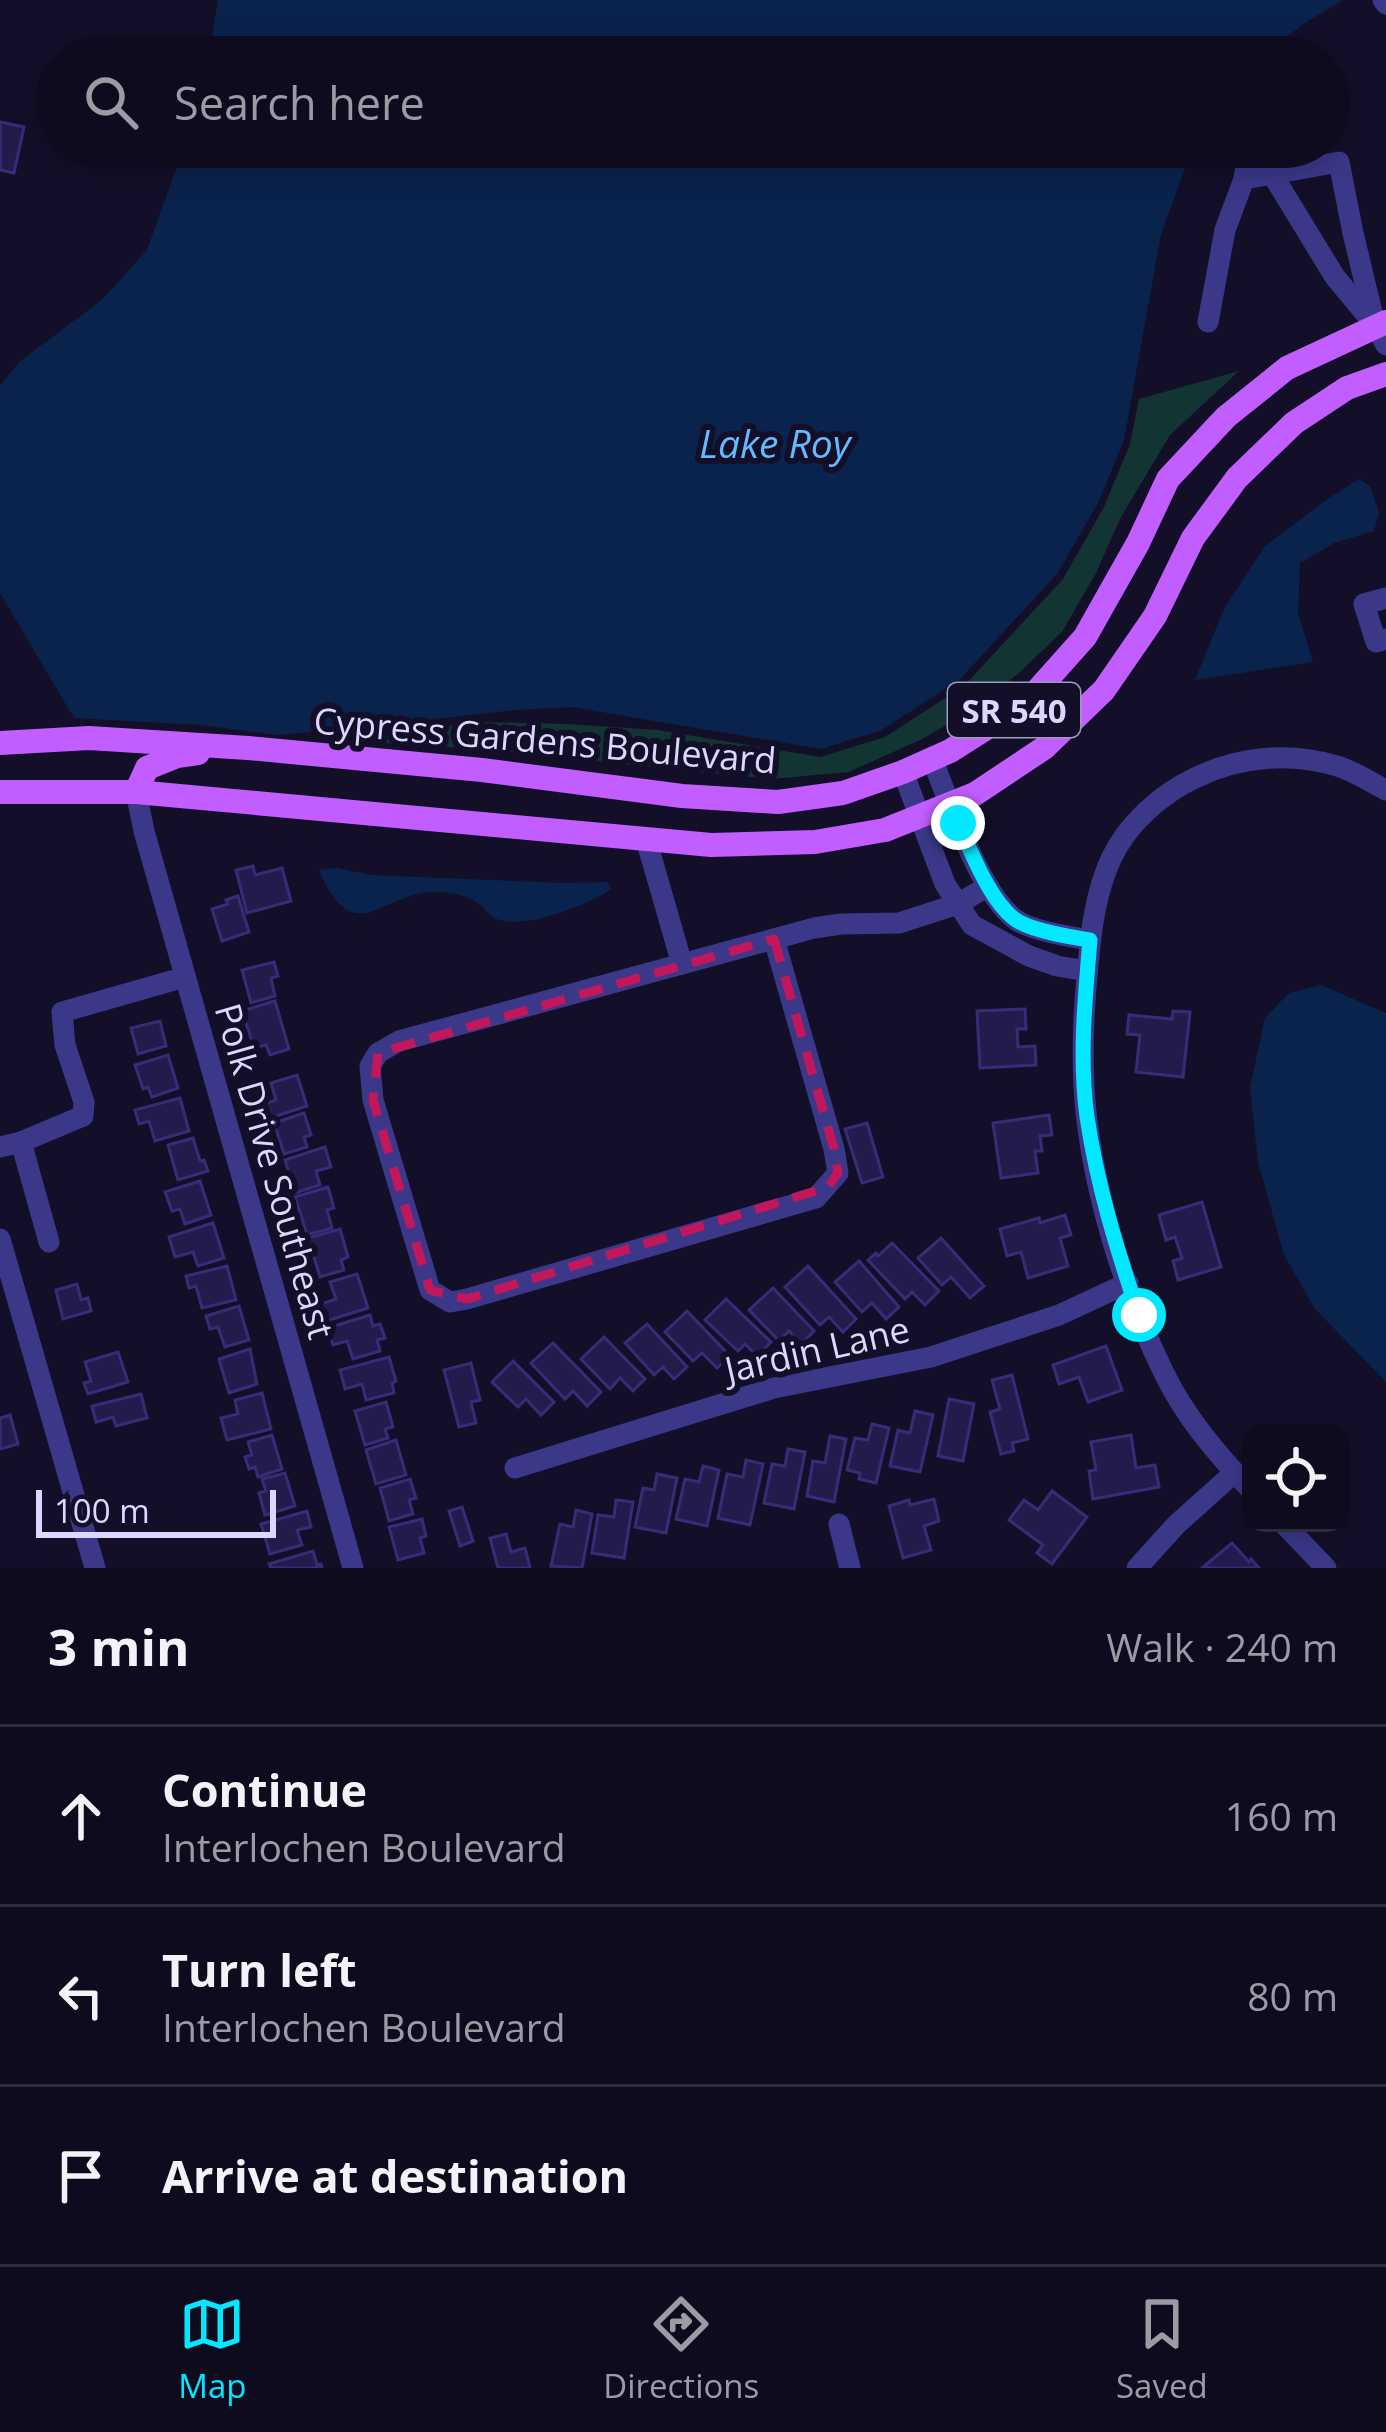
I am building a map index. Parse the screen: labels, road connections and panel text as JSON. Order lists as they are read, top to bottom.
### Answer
{
  "streets": {
    "main road": ["SR 540", "Cypress Gardens Boulevard"],
    "street": ["Polk Drive Southeast", "Jardin Lane"]
  },
  "crossings": [
    ["SR 540", "Polk Drive Southeast"]
  ],
  "water": ["Lake Roy"],
  "scale_bar": "100 m",
  "page": {
    "search": "Search here",
    "scale": "100 m",
    "heading": ["3 min", "Walk · 240 m"],
    "list": [
      ["Continue", "Interlochen Boulevard", "160 m"],
      ["Turn left", "Interlochen Boulevard", "80 m"],
      "Arrive at destination"
    ],
    "nav": ["Map", "Directions", "Saved"]
  }
}
